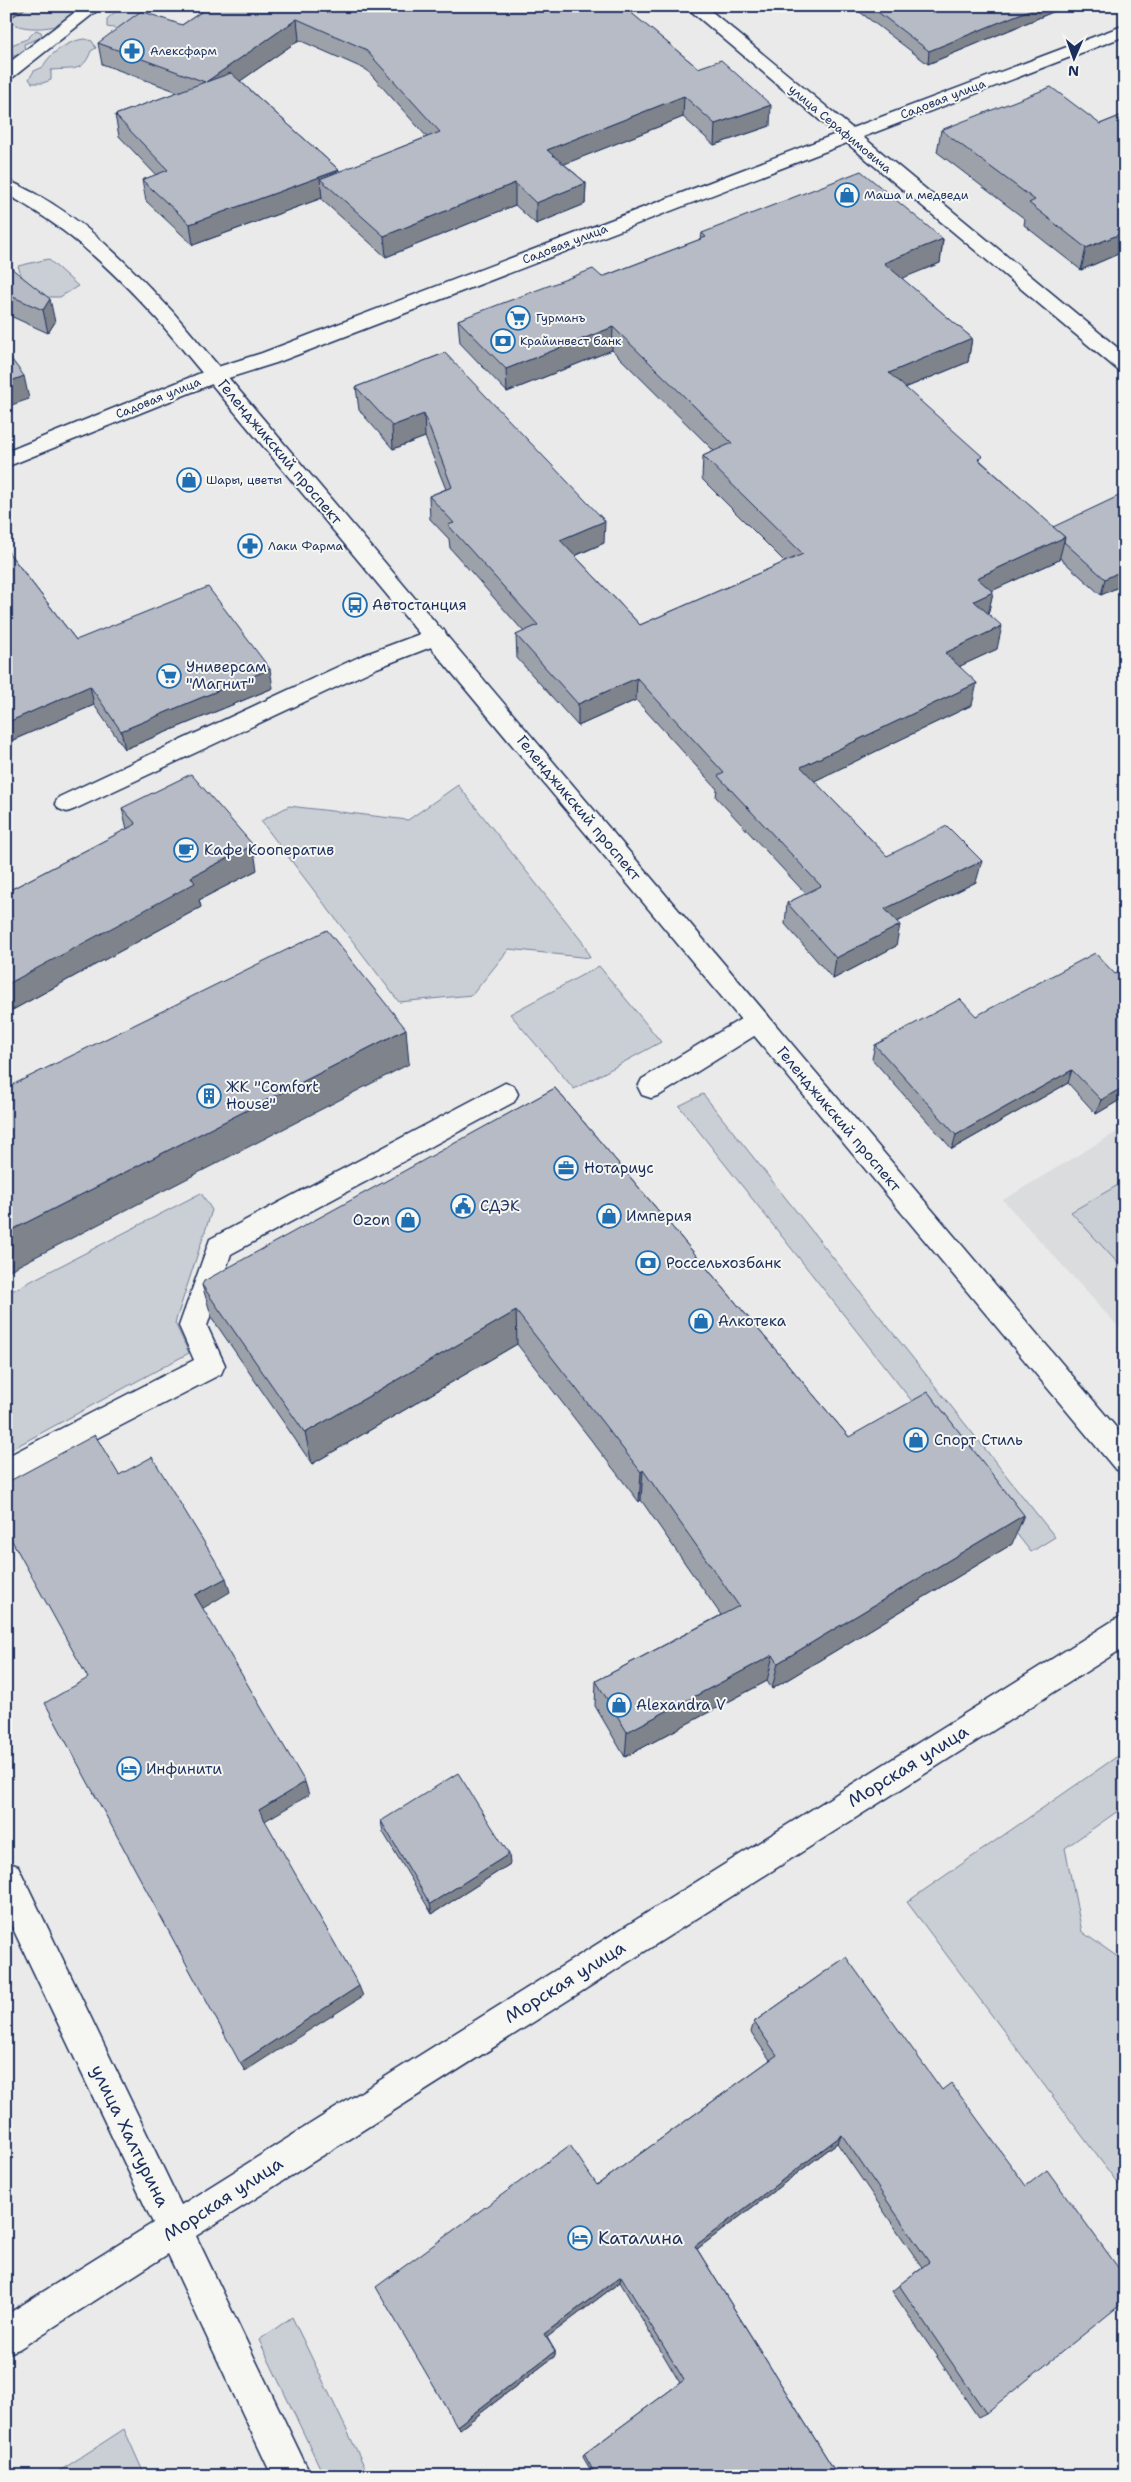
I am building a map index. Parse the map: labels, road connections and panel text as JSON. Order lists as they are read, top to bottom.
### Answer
{
  "streets": {
    "street": [
      "Садовая улица",
      "улица Серафимовича",
      "Геленджикский проспект",
      "Морская улица",
      "улица Халтурина"
    ]
  },
  "crossings": [
    ["Садовая улица", "улица Серафимовича"],
    ["Садовая улица", "Геленджикский проспект"],
    ["Морская улица", "улица Халтурина"]
  ],
  "places": {
    "pharmacy": ["Алексфарм", "Лаки Фарма"],
    "shop": [
      "Маша и медведи",
      "Шары, цветы",
      "Империя",
      "Ozon",
      "Алкотека",
      "Спорт Стиль",
      "Alexandra V"
    ],
    "supermarket": ["Гурманъ", "Универсам \"Магнит\""],
    "bank": ["Крайинвест банк", "Россельхозбанк"],
    "bus stop": ["Автостанция"],
    "cafe": ["Кафе Кооператив"],
    "building": ["ЖК \"Comfort House\""],
    "office": ["Нотариус"],
    "public building": ["СДЭК"],
    "hotel": ["Инфинити", "Каталина"]
  },
  "north": "bottom"
}
